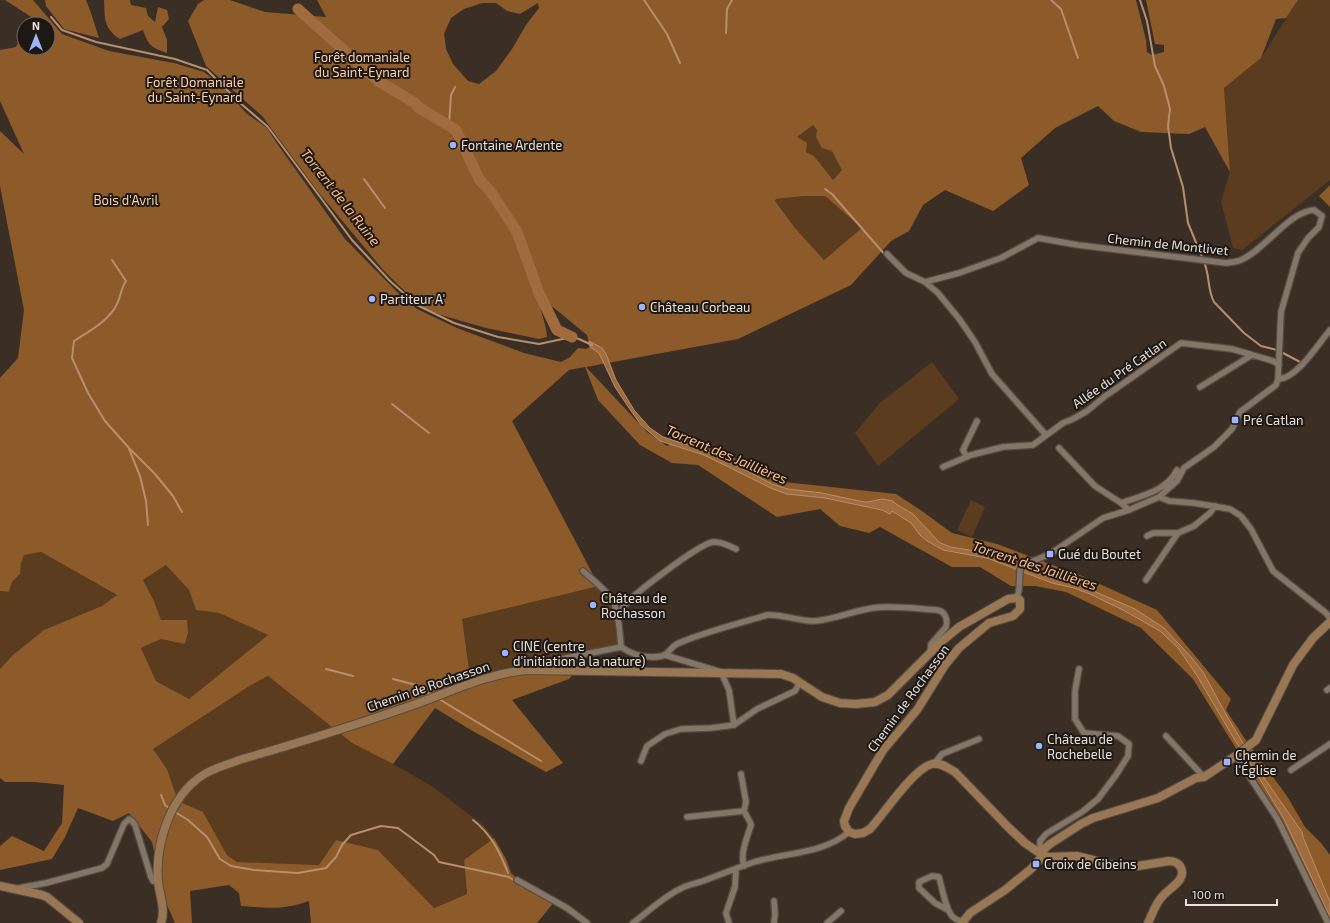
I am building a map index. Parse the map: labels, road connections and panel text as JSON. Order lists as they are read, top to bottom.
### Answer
{
  "streets": {
    "street": ["Chemin de Montlivet", "Allée du Pré Catlan", "Chemin de Rochasson"]
  },
  "crossings": [
    ["Chemin de Montlivet", "Allée du Pré Catlan"]
  ],
  "water": ["Torrent de la Ruine", "Torrent des Jaillières"],
  "parks": ["Forêt domaniale du Saint-Eynard", "Forêt Domaniale du Saint-Eynard", "Bois d'Avril"],
  "places": {
    "other": [
      "Fontaine Ardente",
      "Partiteur A'",
      "Château Corbeau",
      "Château de Rochasson",
      "CINE (centre d'initiation à la nature)",
      "Château de Rochebelle"
    ],
    "transit": [
      "Pré Catlan",
      "Gué du Boutet",
      "Chemin de l'Église",
      "Croix de Cibeins"
    ]
  },
  "scale_bar": "100 m",
  "north": "top"
}
